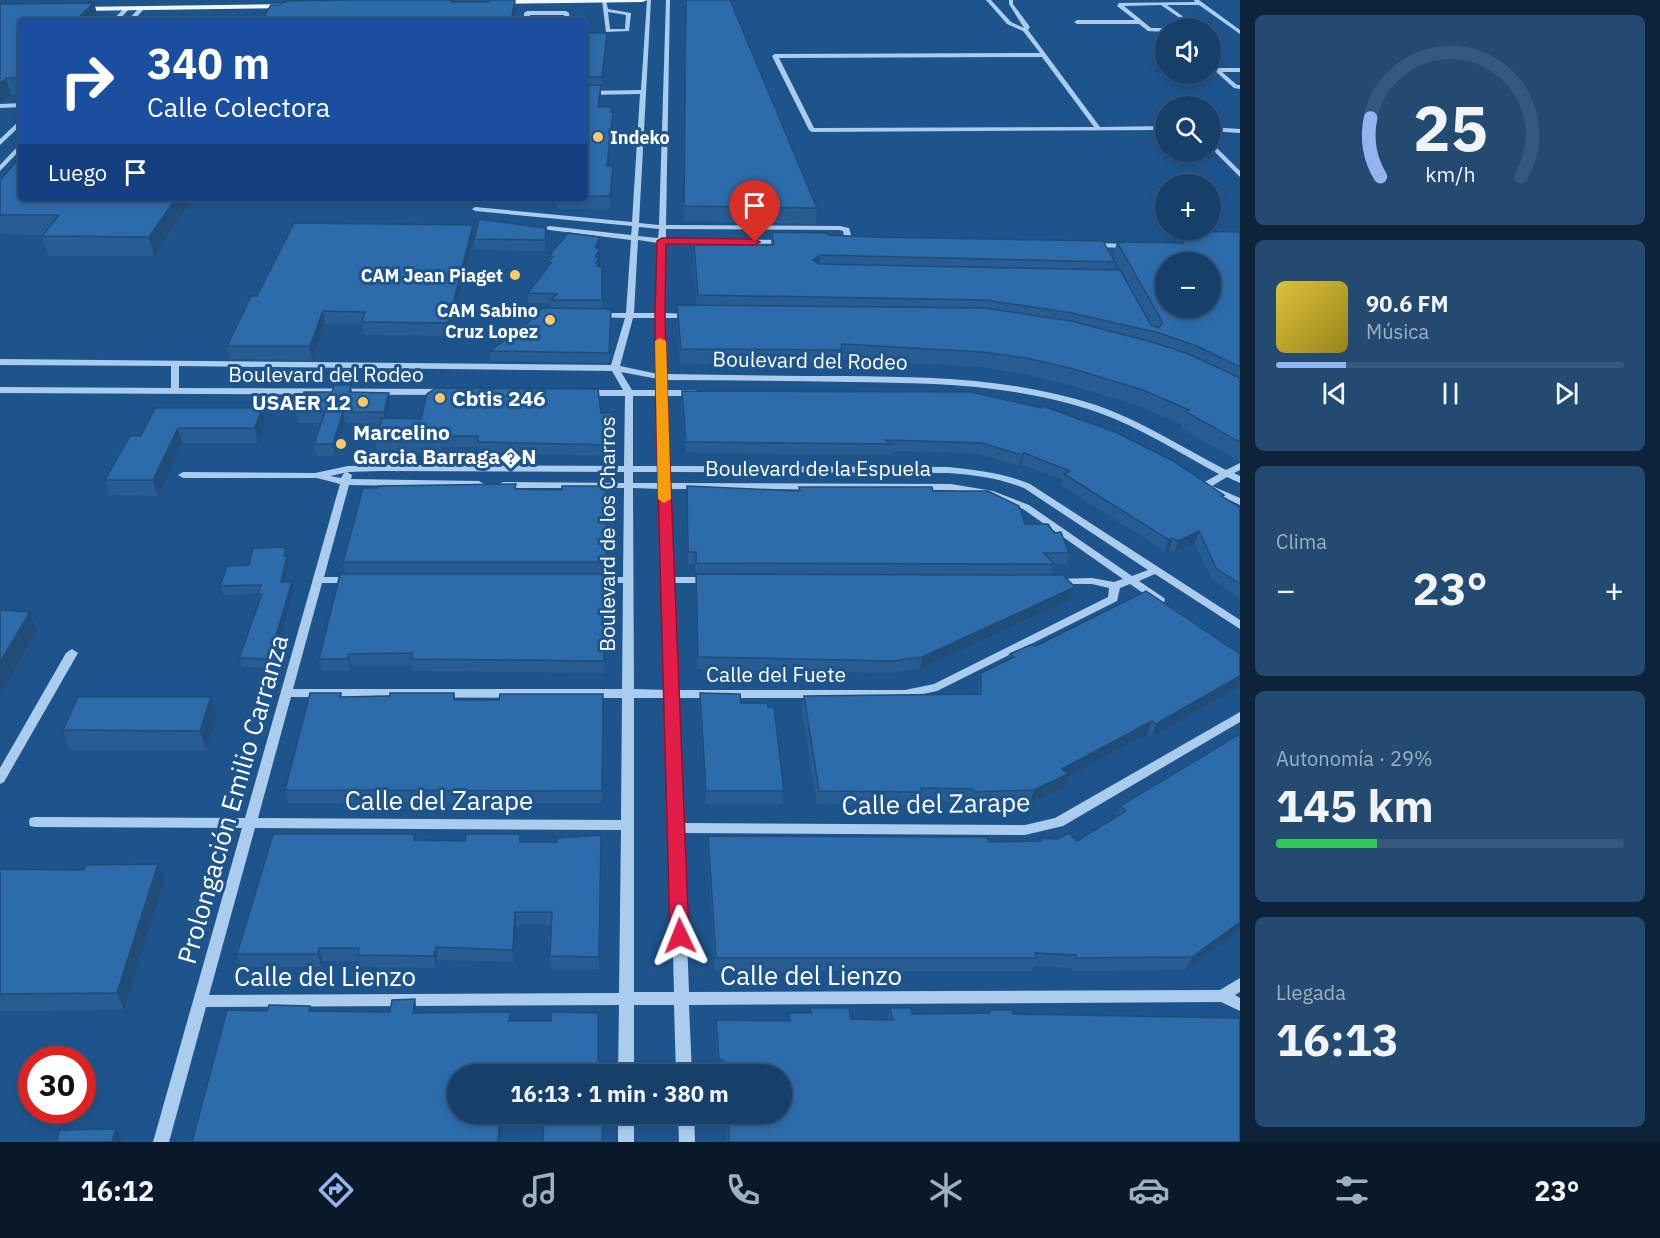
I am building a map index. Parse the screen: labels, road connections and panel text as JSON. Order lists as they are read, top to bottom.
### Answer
{
  "streets": {
    "street": [
      "Boulevard del Rodeo",
      "Boulevard de la Espuela",
      "Boulevard de los Charros",
      "Calle del Fuete",
      "Prolongación Emilio Carranza",
      "Calle del Zarape",
      "Calle del Lienzo"
    ]
  },
  "crossings": [
    ["Boulevard del Rodeo", "Boulevard de los Charros"],
    ["Boulevard de la Espuela", "Boulevard de los Charros"],
    ["Boulevard de la Espuela", "Prolongación Emilio Carranza"],
    ["Boulevard de los Charros", "Calle del Fuete"],
    ["Boulevard de los Charros", "Calle del Zarape"],
    ["Boulevard de los Charros", "Calle del Lienzo"],
    ["Calle del Fuete", "Prolongación Emilio Carranza"],
    ["Prolongación Emilio Carranza", "Calle del Zarape"],
    ["Prolongación Emilio Carranza", "Calle del Lienzo"]
  ],
  "places": [
    "Indeko",
    "CAM Jean Piaget",
    "CAM Sabino Cruz Lopez",
    "Cbtis 246",
    "USAER 12",
    "Marcelino Garcia Barraga�N"
  ],
  "page": {
    "map_buttons": ["+", "−"],
    "turn": ["340 m", "Calle Colectora"],
    "then": "Luego",
    "song": ["90.6 FM", "Música"],
    "tile": [
      "Clima",
      ["Autonomía · 29%", "145 km"],
      ["Llegada", "16:13"]
    ],
    "heat": ["−", "23°", "+"],
    "limit": "30",
    "trip": "16:13 · 1 min · 380 m",
    "tabs": ["16:12", "23°"],
    "gauge": ["25", "km/h"]
  }
}
